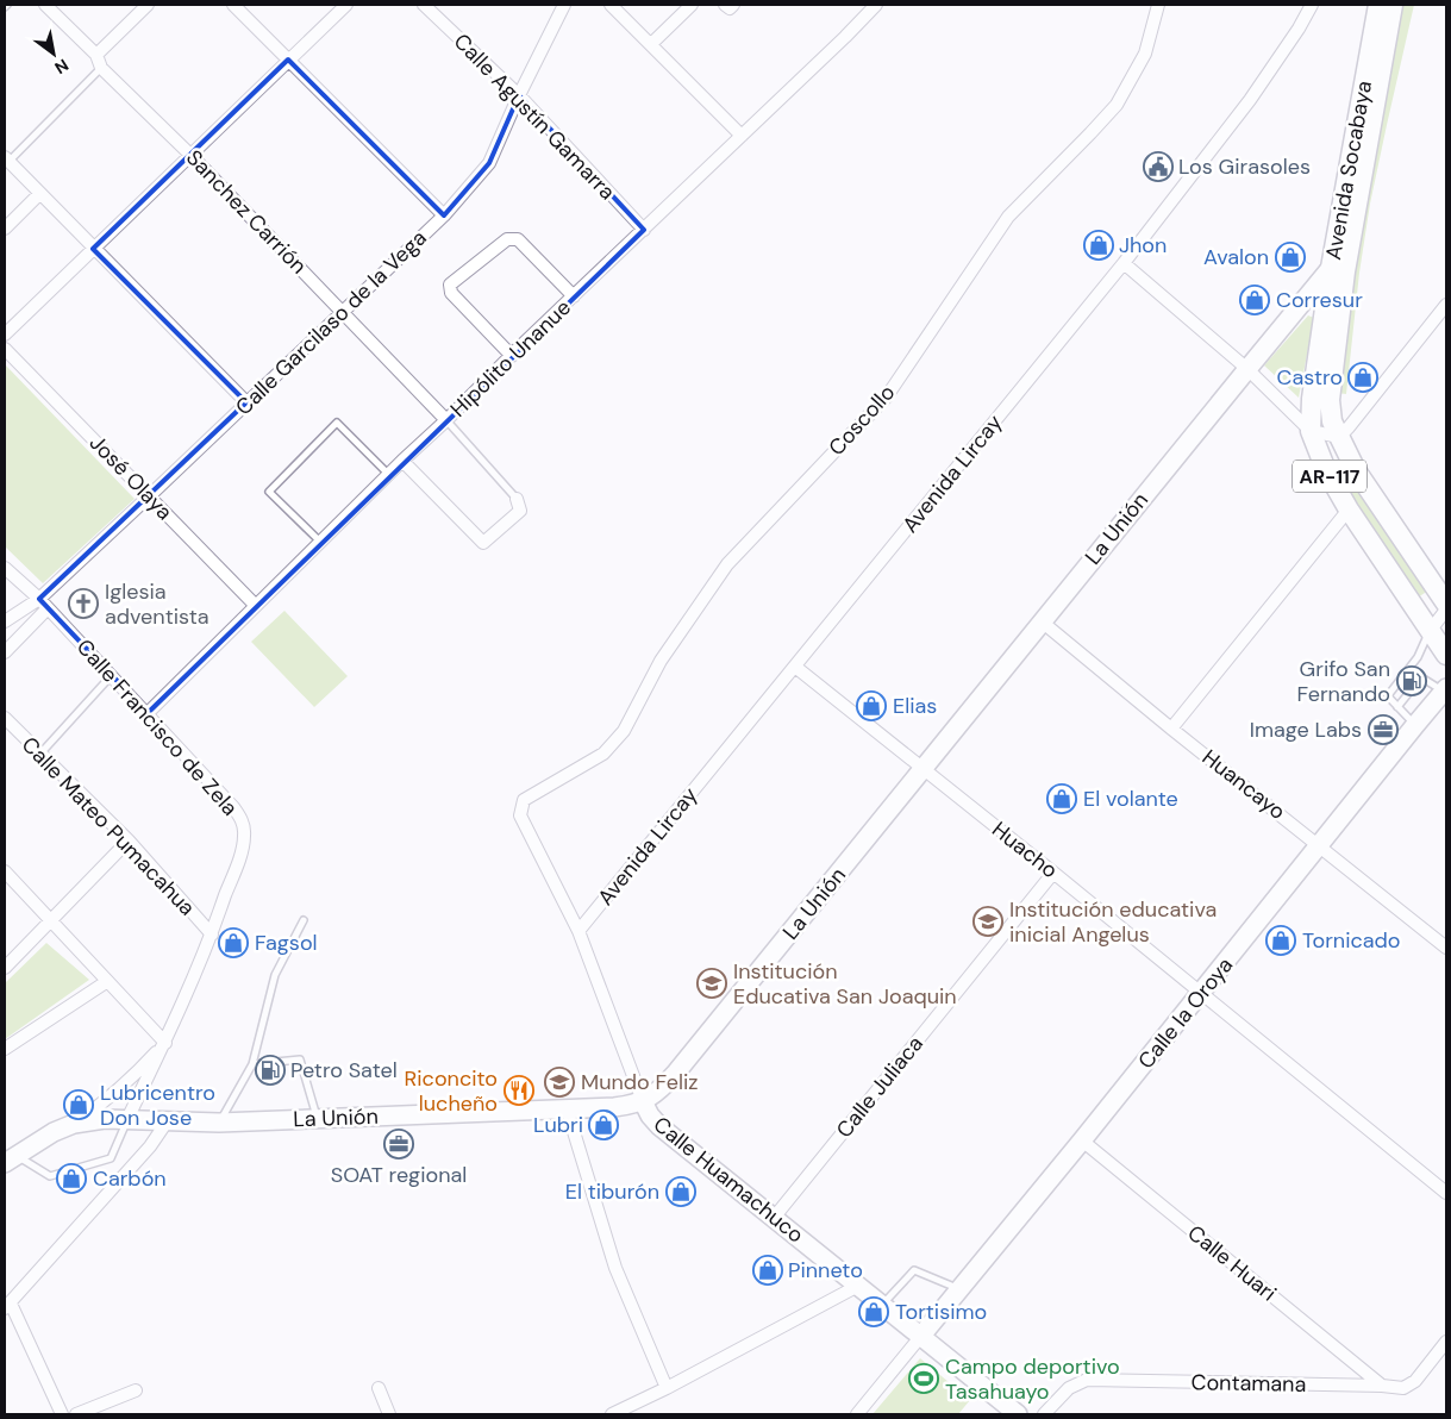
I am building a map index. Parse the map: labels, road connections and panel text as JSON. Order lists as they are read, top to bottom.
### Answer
{
  "streets": {
    "main road": [
      "Avenida Socabaya",
      "AR-117",
      "La Unión",
      "Calle la Oroya",
      "Calle Huamachuco"
    ],
    "street": [
      "Calle Agustín Gamarra",
      "Sanchez Carrión",
      "Calle Garcilaso de la Vega",
      "Hipólito Unanue",
      "Coscollo",
      "Avenida Lircay",
      "José Olaya",
      "Calle Francisco de Zela",
      "Huancayo",
      "Calle Mateo Pumacahua",
      "Huacho",
      "Calle Juliaca",
      "Calle Huari",
      "Contamana"
    ]
  },
  "crossings": [
    ["Calle Agustín Gamarra", "Calle Garcilaso de la Vega"],
    ["Calle Agustín Gamarra", "Hipólito Unanue"],
    ["Avenida Socabaya", "La Unión"],
    ["Sanchez Carrión", "Calle Garcilaso de la Vega"],
    ["Sanchez Carrión", "Hipólito Unanue"],
    ["Calle Garcilaso de la Vega", "José Olaya"],
    ["Calle Garcilaso de la Vega", "Calle Francisco de Zela"],
    ["Hipólito Unanue", "José Olaya"],
    ["Hipólito Unanue", "Calle Francisco de Zela"],
    ["Coscollo", "Calle Huamachuco"],
    ["Avenida Lircay", "Huacho"],
    ["Avenida Lircay", "Calle Huamachuco"],
    ["La Unión", "Calle Francisco de Zela"],
    ["La Unión", "Huancayo"],
    ["La Unión", "Huacho"],
    ["La Unión", "Calle Huamachuco"],
    ["Calle Francisco de Zela", "Calle Mateo Pumacahua"],
    ["Huancayo", "Calle la Oroya"],
    ["Huacho", "Calle la Oroya"],
    ["Huacho", "Calle Juliaca"],
    ["Calle la Oroya", "Calle Huamachuco"],
    ["Calle la Oroya", "Calle Huari"],
    ["Calle Juliaca", "Calle Huamachuco"],
    ["Calle Huari", "Contamana"]
  ],
  "places": {
    "public building": ["Los Girasoles"],
    "shop": [
      "Jhon",
      "Avalon",
      "Corresur",
      "Castro",
      "Elias",
      "El volante",
      "Tornicado",
      "Fagsol",
      "Lubricentro Don Jose",
      "Lubri",
      "Carbón",
      "El tiburón",
      "Pinneto",
      "Tortisimo"
    ],
    "church": ["Iglesia adventista"],
    "fuel station": ["Grifo San Fernando", "Petro Satel"],
    "office": ["Image Labs", "SOAT regional"],
    "school or university": ["Institución educativa inicial Angelus", "Institución Educativa San Joaquin", "Mundo Feliz"],
    "restaurant": ["Riconcito lucheño"],
    "sports": ["Campo deportivo Tasahuayo"]
  },
  "north": "bottom right"
}
